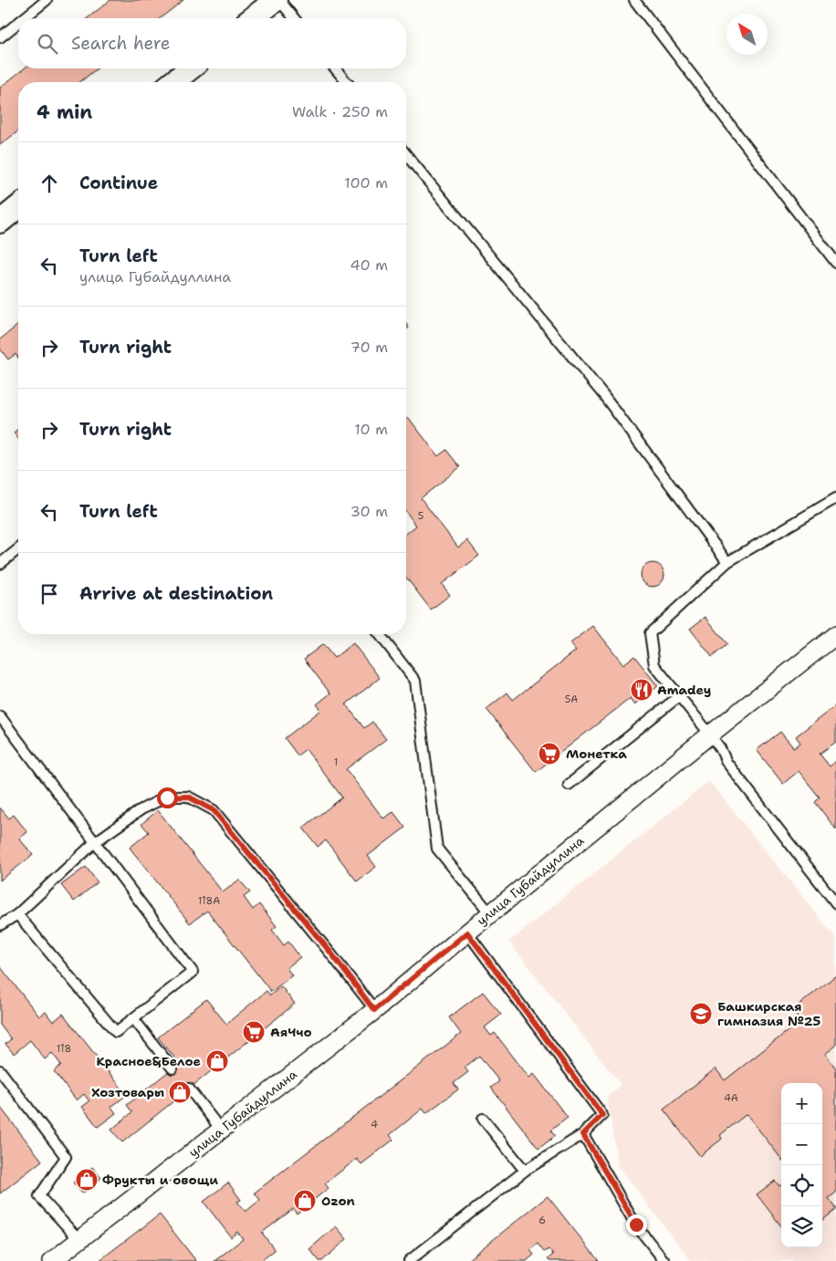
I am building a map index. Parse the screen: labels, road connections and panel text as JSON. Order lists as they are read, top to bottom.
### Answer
{
  "streets": {
    "street": ["улица Губайдуллина"]
  },
  "places": {
    "restaurant": ["Amadey"],
    "supermarket": ["Монетка", "АяЧчо"],
    "school or university": ["Башкирская гимназия №25"],
    "shop": [
      "Красное&Белое",
      "Хозтовары",
      "Фрукты и овощи",
      "Ozon"
    ]
  },
  "house_numbers": [
    "5",
    "5А",
    "1",
    "118А",
    "118",
    "4А",
    "4",
    "6"
  ],
  "north": "top left",
  "page": {
    "search": "Search here",
    "heading": ["4 min", "Walk · 250 m"],
    "list": [
      ["Continue", "100 m"],
      ["Turn left", "улица Губайдуллина", "40 m"],
      ["Turn right", "70 m"],
      ["Turn right", "10 m"],
      ["Turn left", "30 m"],
      "Arrive at destination"
    ],
    "map_buttons": ["+", "−"]
  }
}
